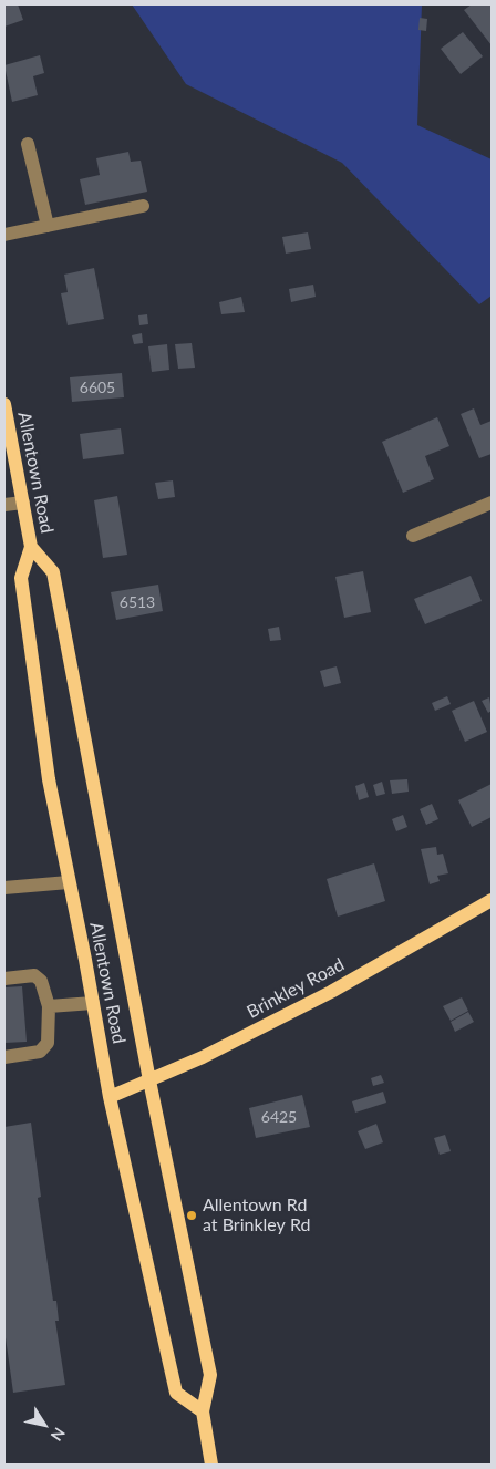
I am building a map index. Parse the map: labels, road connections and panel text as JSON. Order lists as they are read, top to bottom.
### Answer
{
  "streets": {
    "main road": ["Allentown Road", "Brinkley Road"]
  },
  "crossings": [
    ["Allentown Road", "Brinkley Road"]
  ],
  "places": ["Allentown Rd at Brinkley Rd"],
  "house_numbers": ["6605", "6513", "6425"],
  "north": "bottom right"
}
